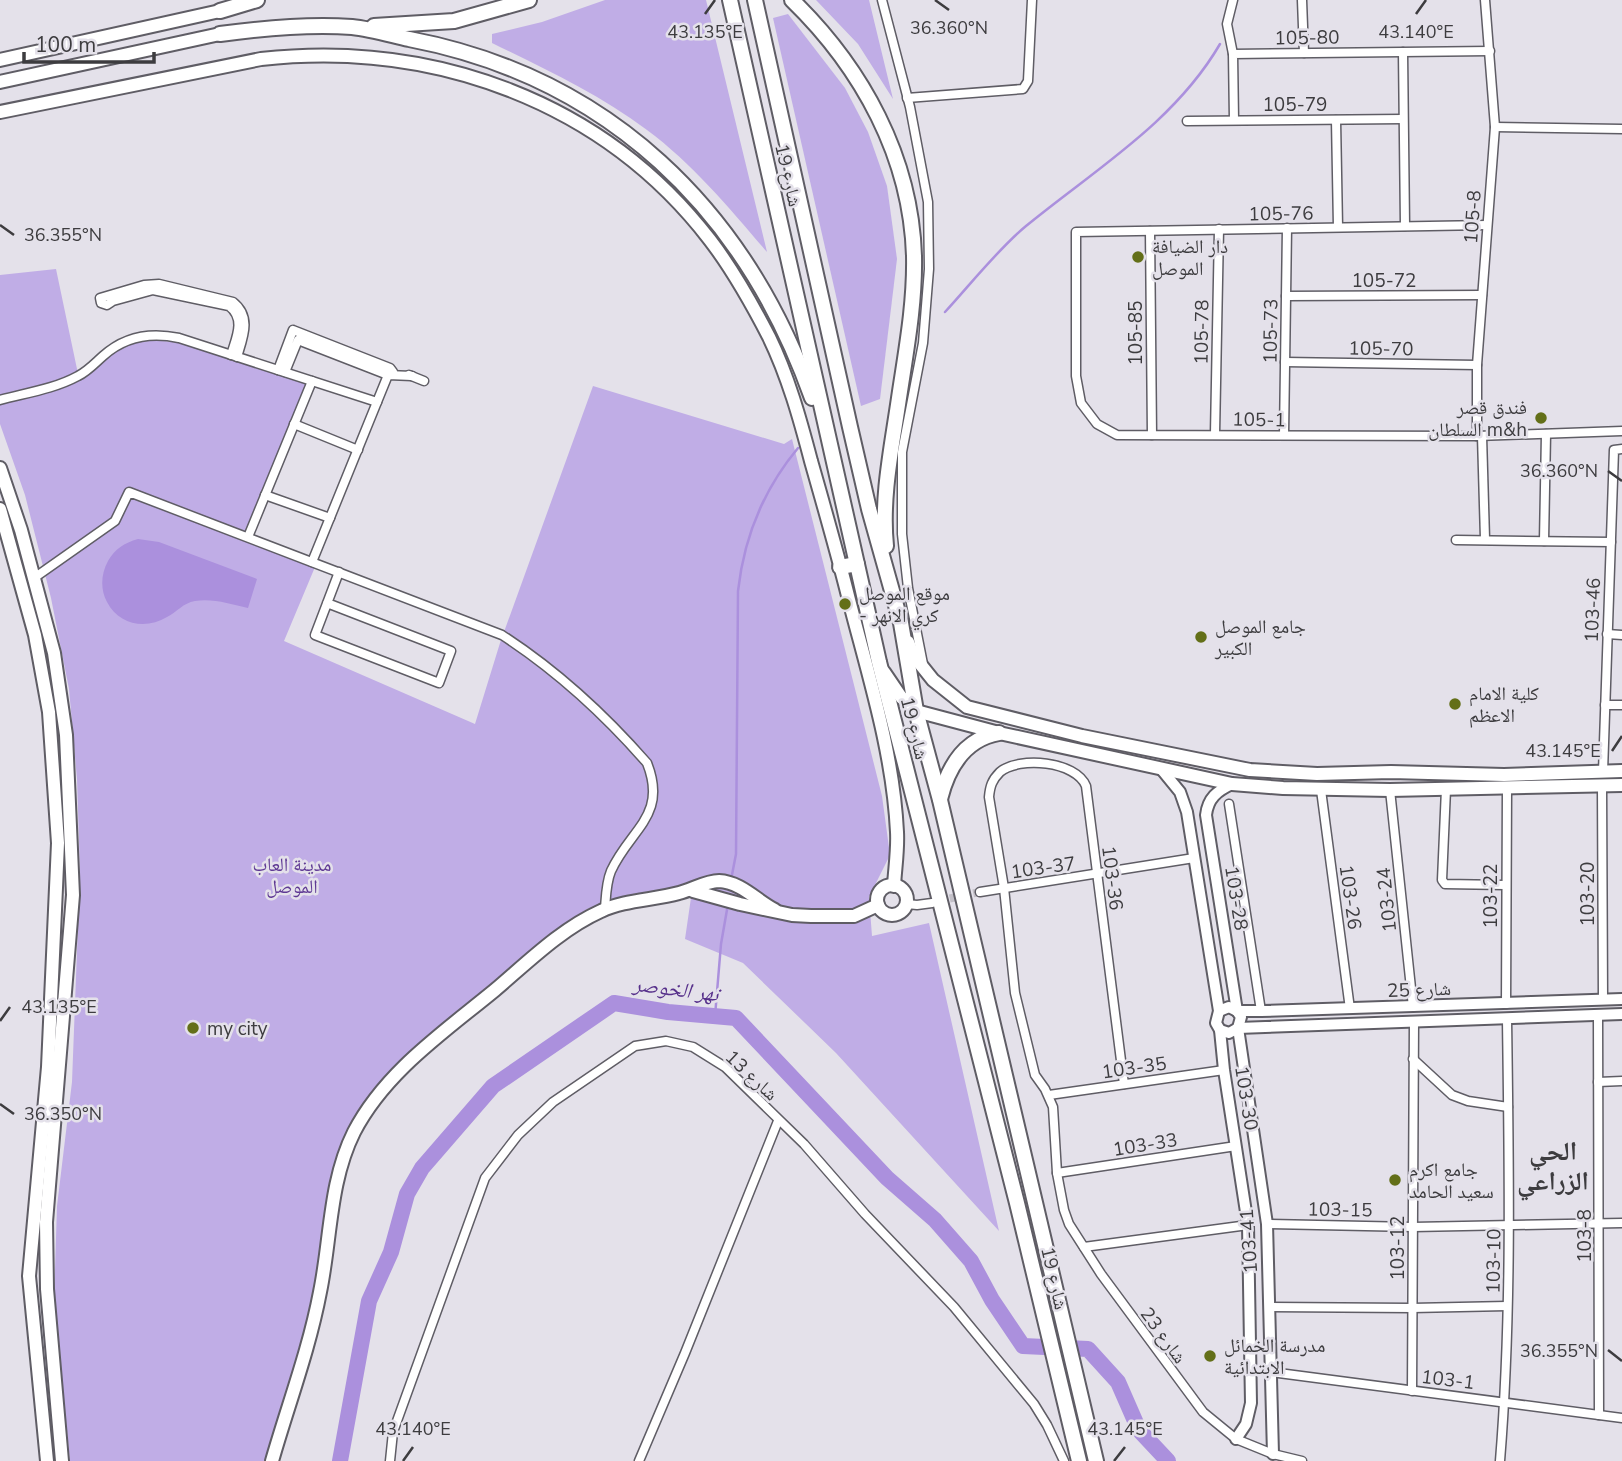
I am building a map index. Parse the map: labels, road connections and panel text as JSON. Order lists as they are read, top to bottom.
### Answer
{
  "streets": {
    "highway": ["شارع 19"],
    "street": [
      "105-80",
      "105-79",
      "105-76",
      "105-8",
      "105-72",
      "105-73",
      "105-78",
      "105-85",
      "105-70",
      "105-1",
      "103-46",
      "103-37",
      "103-36",
      "103-20",
      "103-22",
      "103-26",
      "103-28",
      "103-24",
      "شارع 25",
      "103-35",
      "شارع 13",
      "103-30",
      "103-33",
      "103-15",
      "103-8",
      "103-41",
      "103-12",
      "103-10",
      "شارع 23",
      "103-1"
    ]
  },
  "crossings": [
    ["105-80", "105-8"],
    ["105-76", "105-8"],
    ["105-76", "105-73"],
    ["105-76", "105-78"],
    ["105-76", "105-85"],
    ["105-76", "105-1"],
    ["105-8", "105-72"],
    ["105-8", "105-70"],
    ["105-8", "105-1"],
    ["105-72", "105-73"],
    ["105-73", "105-70"],
    ["105-73", "105-1"],
    ["105-78", "105-1"],
    ["105-85", "105-1"],
    ["103-37", "103-36"],
    ["103-37", "103-30"],
    ["103-37", "شارع 23"],
    ["103-36", "103-35"],
    ["103-36", "شارع 23"],
    ["103-20", "شارع 25"],
    ["103-22", "شارع 25"],
    ["103-26", "شارع 25"],
    ["103-28", "شارع 25"],
    ["103-28", "103-30"],
    ["103-28", "103-41"],
    ["103-24", "شارع 25"],
    ["شارع 25", "103-30"],
    ["شارع 25", "103-8"],
    ["شارع 25", "103-41"],
    ["شارع 25", "103-12"],
    ["شارع 25", "103-10"],
    ["103-35", "103-30"],
    ["103-35", "شارع 23"],
    ["103-30", "103-33"],
    ["103-30", "103-41"],
    ["103-30", "شارع 23"],
    ["103-33", "شارع 23"],
    ["103-15", "103-8"],
    ["103-15", "103-41"],
    ["103-15", "103-12"],
    ["103-15", "103-10"],
    ["103-8", "103-1"],
    ["103-41", "شارع 23"],
    ["103-41", "103-1"],
    ["103-12", "103-1"],
    ["103-10", "103-1"]
  ],
  "districts": ["الحي الزراعي"],
  "water": ["نهر الخوصر"],
  "parks": ["مدينة العاب الموصل"],
  "places": [
    "دار الضيافة الموصل",
    "فندق قصر السلطان m&h",
    "موقع الموصل - كري الانهر",
    "جامع الموصل الكبير",
    "كلية الامام الاعظم",
    "my city",
    "جامع اكرم سعيد الحامد",
    "مدرسة الخمائل الابتدائية"
  ],
  "scale_bar": "100 m",
  "coordinates": [
    "36.360°N",
    "43.135°E",
    "43.140°E",
    "36.355°N",
    "43.145°E",
    "36.350°N"
  ]
}
